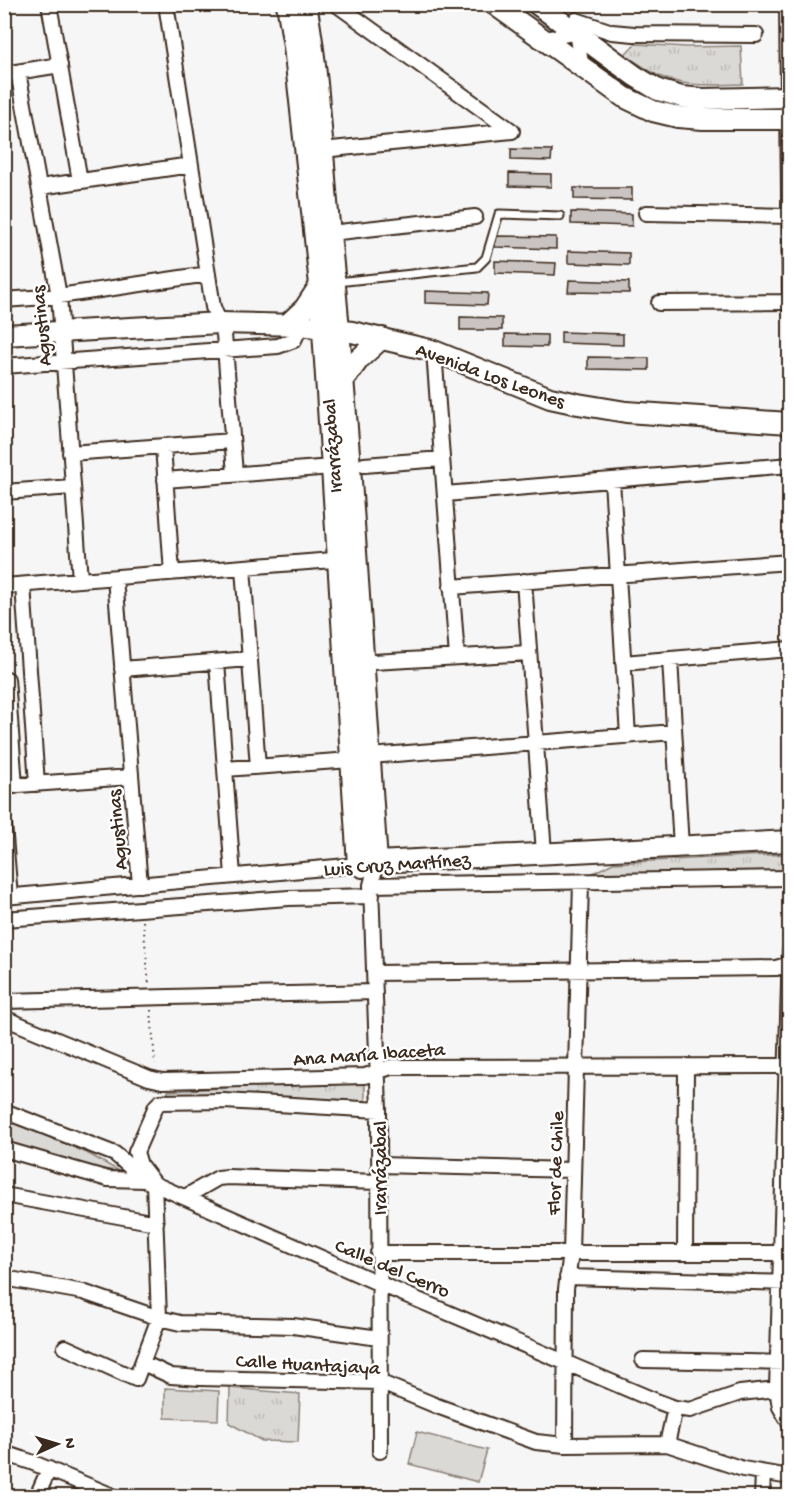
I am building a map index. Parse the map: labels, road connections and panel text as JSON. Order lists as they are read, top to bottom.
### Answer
{
  "streets": {
    "street": [
      "Agustinas",
      "Avenida Los Leones",
      "Irarrázabal",
      "Luis Cruz Martínez",
      "Ana María Ibaceta",
      "Flor de Chile",
      "Calle del Cerro",
      "Calle Huantajaya"
    ]
  },
  "crossings": [
    ["Agustinas", "Avenida Los Leones"],
    ["Agustinas", "Luis Cruz Martínez"],
    ["Avenida Los Leones", "Irarrázabal"],
    ["Irarrázabal", "Luis Cruz Martínez"],
    ["Irarrázabal", "Ana María Ibaceta"],
    ["Irarrázabal", "Calle del Cerro"],
    ["Irarrázabal", "Calle Huantajaya"],
    ["Luis Cruz Martínez", "Flor de Chile"],
    ["Ana María Ibaceta", "Flor de Chile"],
    ["Flor de Chile", "Calle del Cerro"],
    ["Flor de Chile", "Calle Huantajaya"]
  ],
  "north": "right"
}
